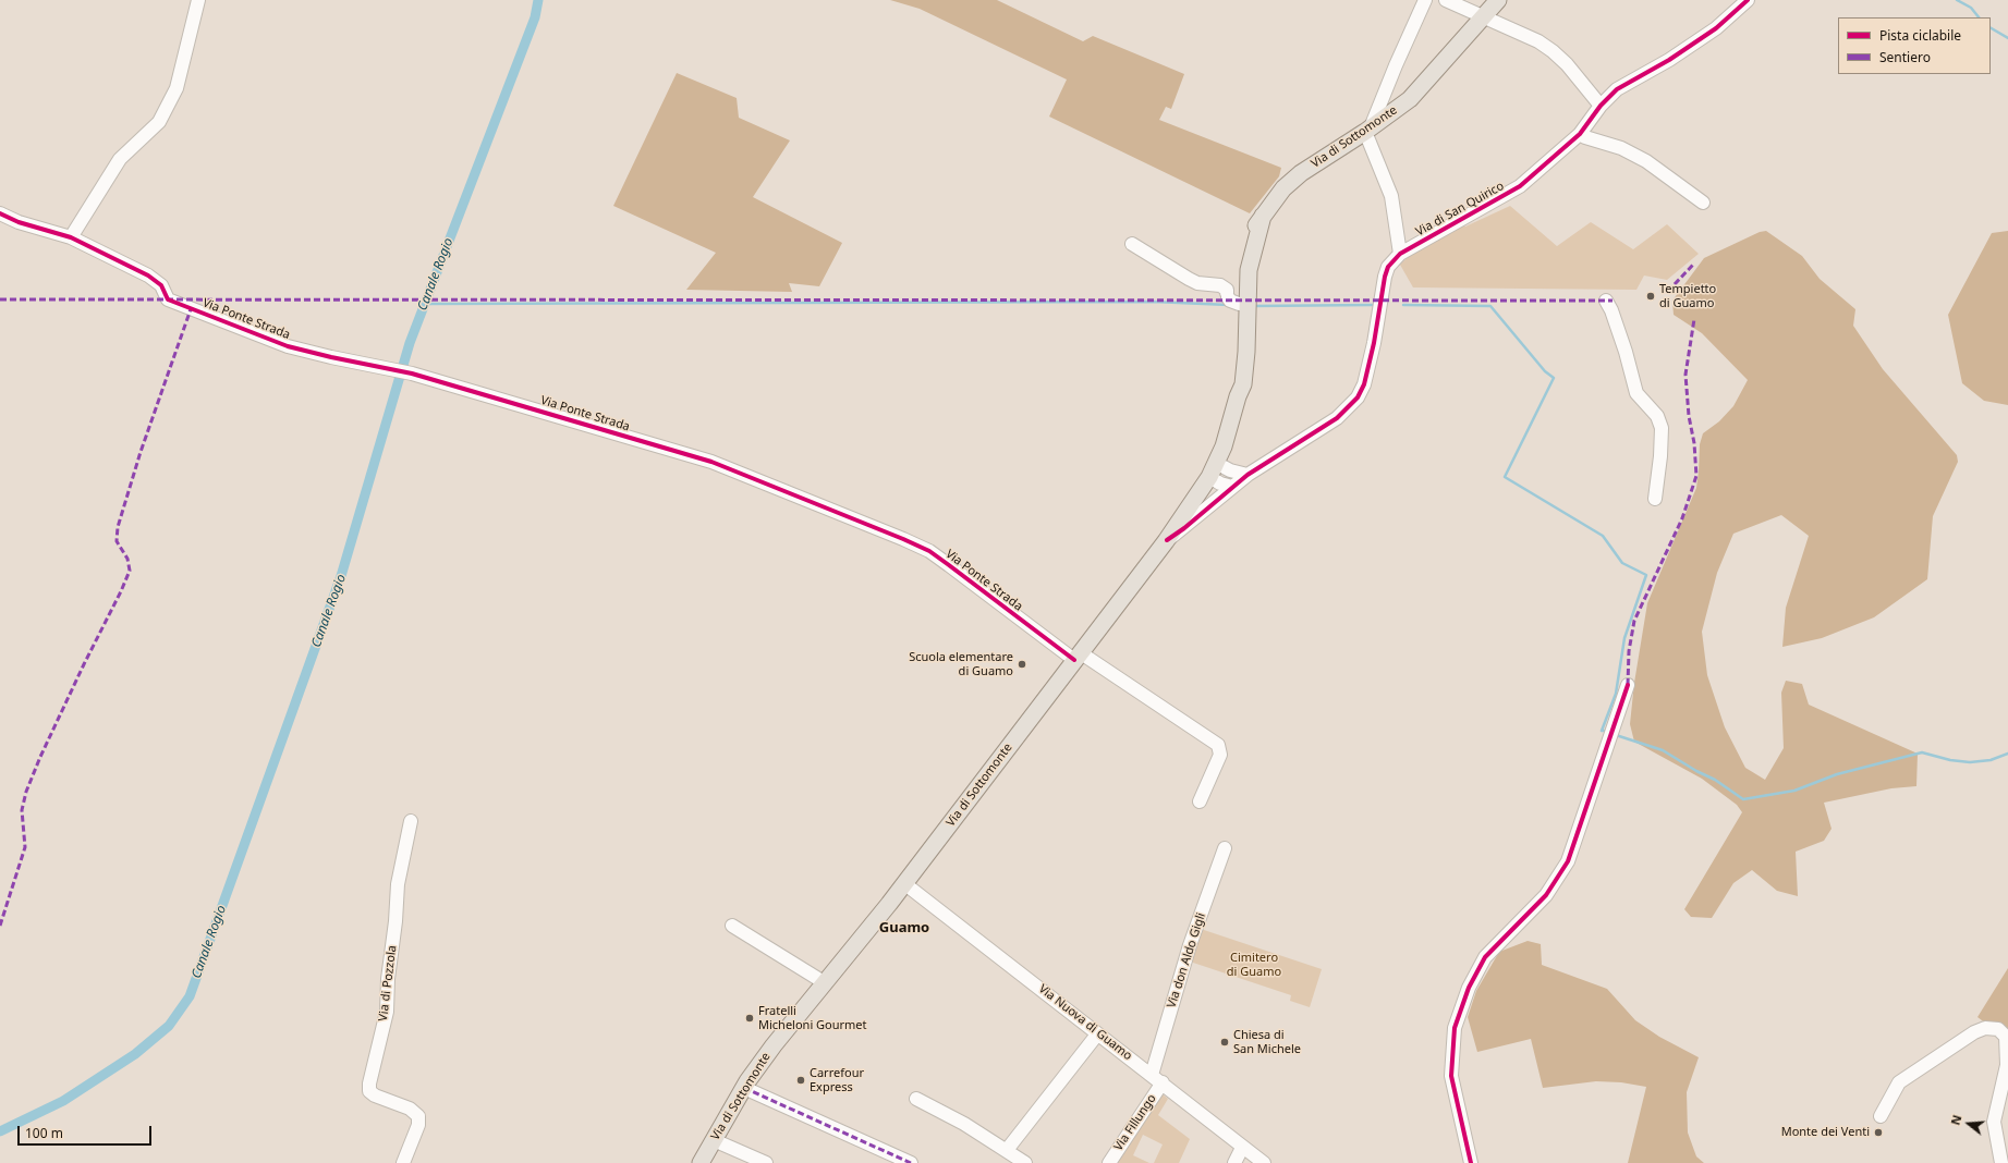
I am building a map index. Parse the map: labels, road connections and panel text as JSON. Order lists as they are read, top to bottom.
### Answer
{
  "streets": {
    "main road": ["Via di Sottomonte"],
    "street": [
      "Via di San Quirico",
      "Via Ponte Strada",
      "Via don Aldo Gigli",
      "Via di Pozzola",
      "Via Nuova di Guamo",
      "Via Fillungo"
    ]
  },
  "crossings": [
    ["Via di Sottomonte", "Via di San Quirico"],
    ["Via di Sottomonte", "Via Ponte Strada"],
    ["Via di Sottomonte", "Via Nuova di Guamo"],
    ["Via don Aldo Gigli", "Via Nuova di Guamo"],
    ["Via Nuova di Guamo", "Via Fillungo"]
  ],
  "districts": ["Guamo"],
  "water": ["Canale Rogio"],
  "parks": ["Cimitero di Guamo"],
  "places": [
    "Tempietto di Guamo",
    "Scuola elementare di Guamo",
    "Fratelli Micheloni Gourmet",
    "Chiesa di San Michele",
    "Carrefour Express",
    "Monte dei Venti"
  ],
  "legend": ["Pista ciclabile", "Sentiero"],
  "scale_bar": "100 m",
  "north": "left"
}
